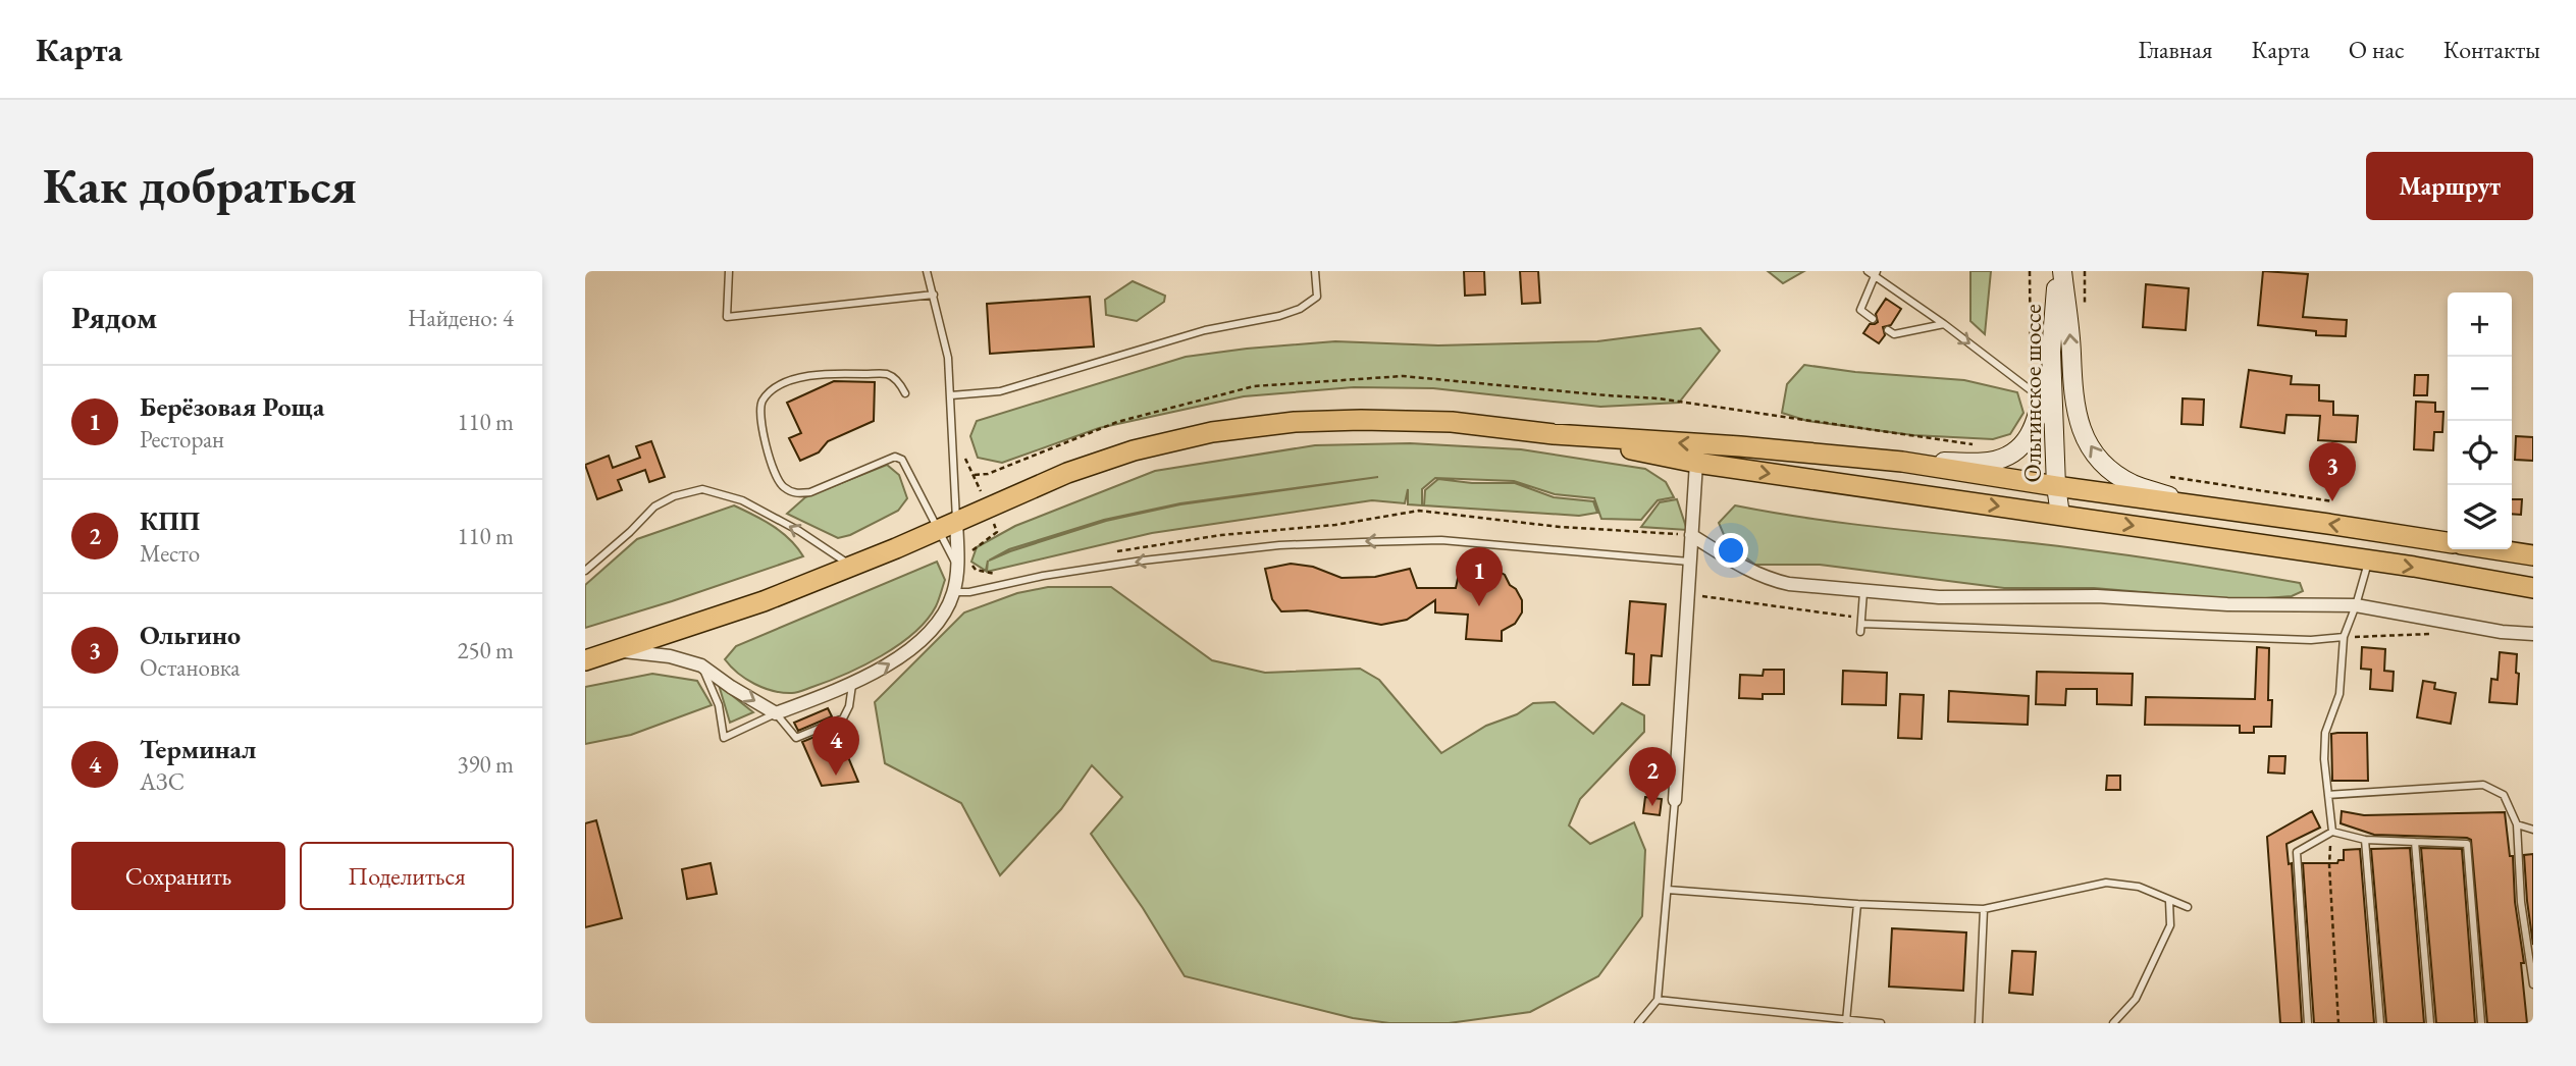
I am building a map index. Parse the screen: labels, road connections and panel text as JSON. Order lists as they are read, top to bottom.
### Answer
{
  "streets": {
    "main road": ["Ольгинское шоссе"]
  },
  "page": {
    "header": "Карта",
    "nav": [
      "Главная",
      "Карта",
      "О нас",
      "Контакты"
    ],
    "buttons": [
      "Маршрут",
      ["Сохранить", "Поделиться"]
    ],
    "title": "Как добраться",
    "heading": ["Рядом", "Найдено: 4"],
    "map_buttons": ["+", "−"],
    "list": [
      {
        "mark": "1",
        "name": "Берёзовая Роща",
        "note": "Ресторан",
        "value": "110 m"
      },
      {
        "mark": "2",
        "name": "КПП",
        "note": "Место",
        "value": "110 m"
      },
      {
        "mark": "3",
        "name": "Ольгино",
        "note": "Остановка",
        "value": "250 m"
      },
      {
        "mark": "4",
        "name": "Терминал",
        "note": "АЗС",
        "value": "390 m"
      }
    ],
    "pins": [
      "3",
      "1",
      "4",
      "2"
    ]
  }
}
